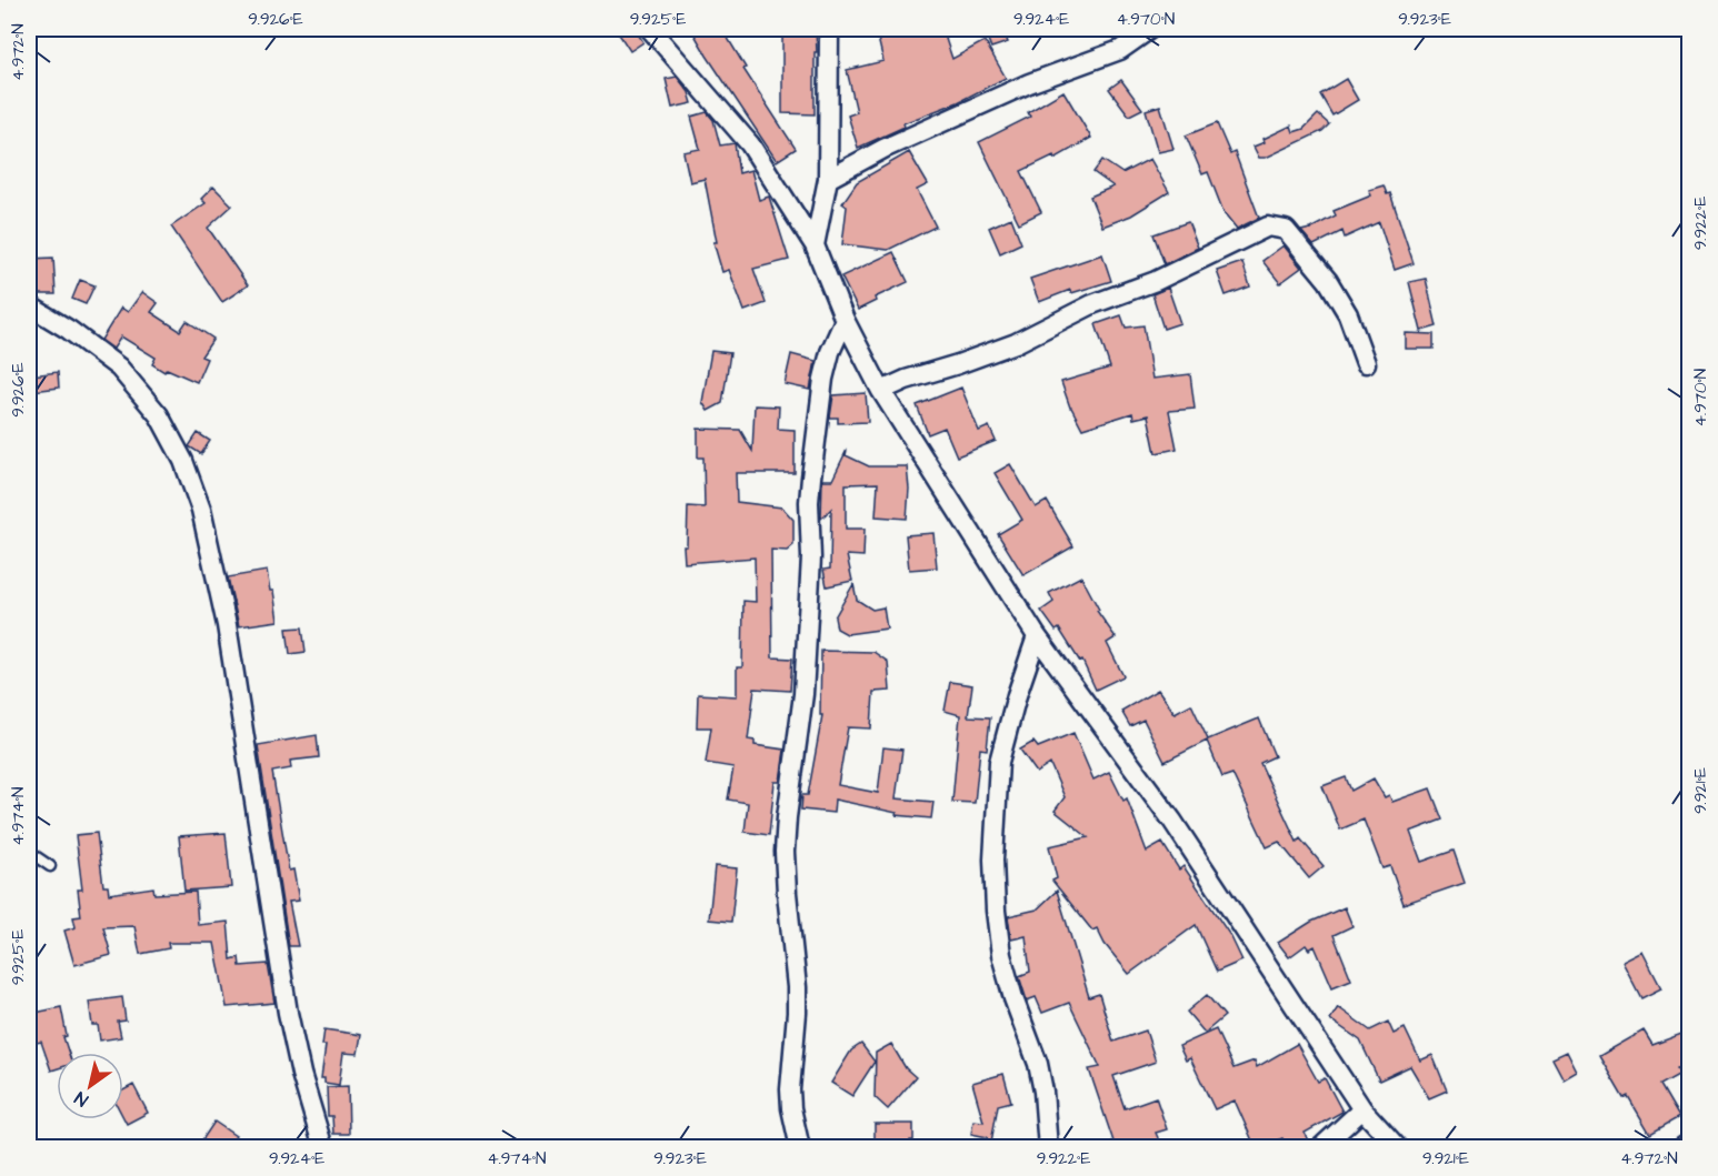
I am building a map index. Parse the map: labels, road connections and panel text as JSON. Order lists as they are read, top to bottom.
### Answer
{
  "north": "bottom left",
  "coordinates": [
    "9.926°E",
    "9.925°E",
    "9.924°E",
    "4.970°N",
    "9.923°E",
    "4.972°N",
    "9.922°E",
    "9.921°E",
    "4.974°N"
  ]
}
